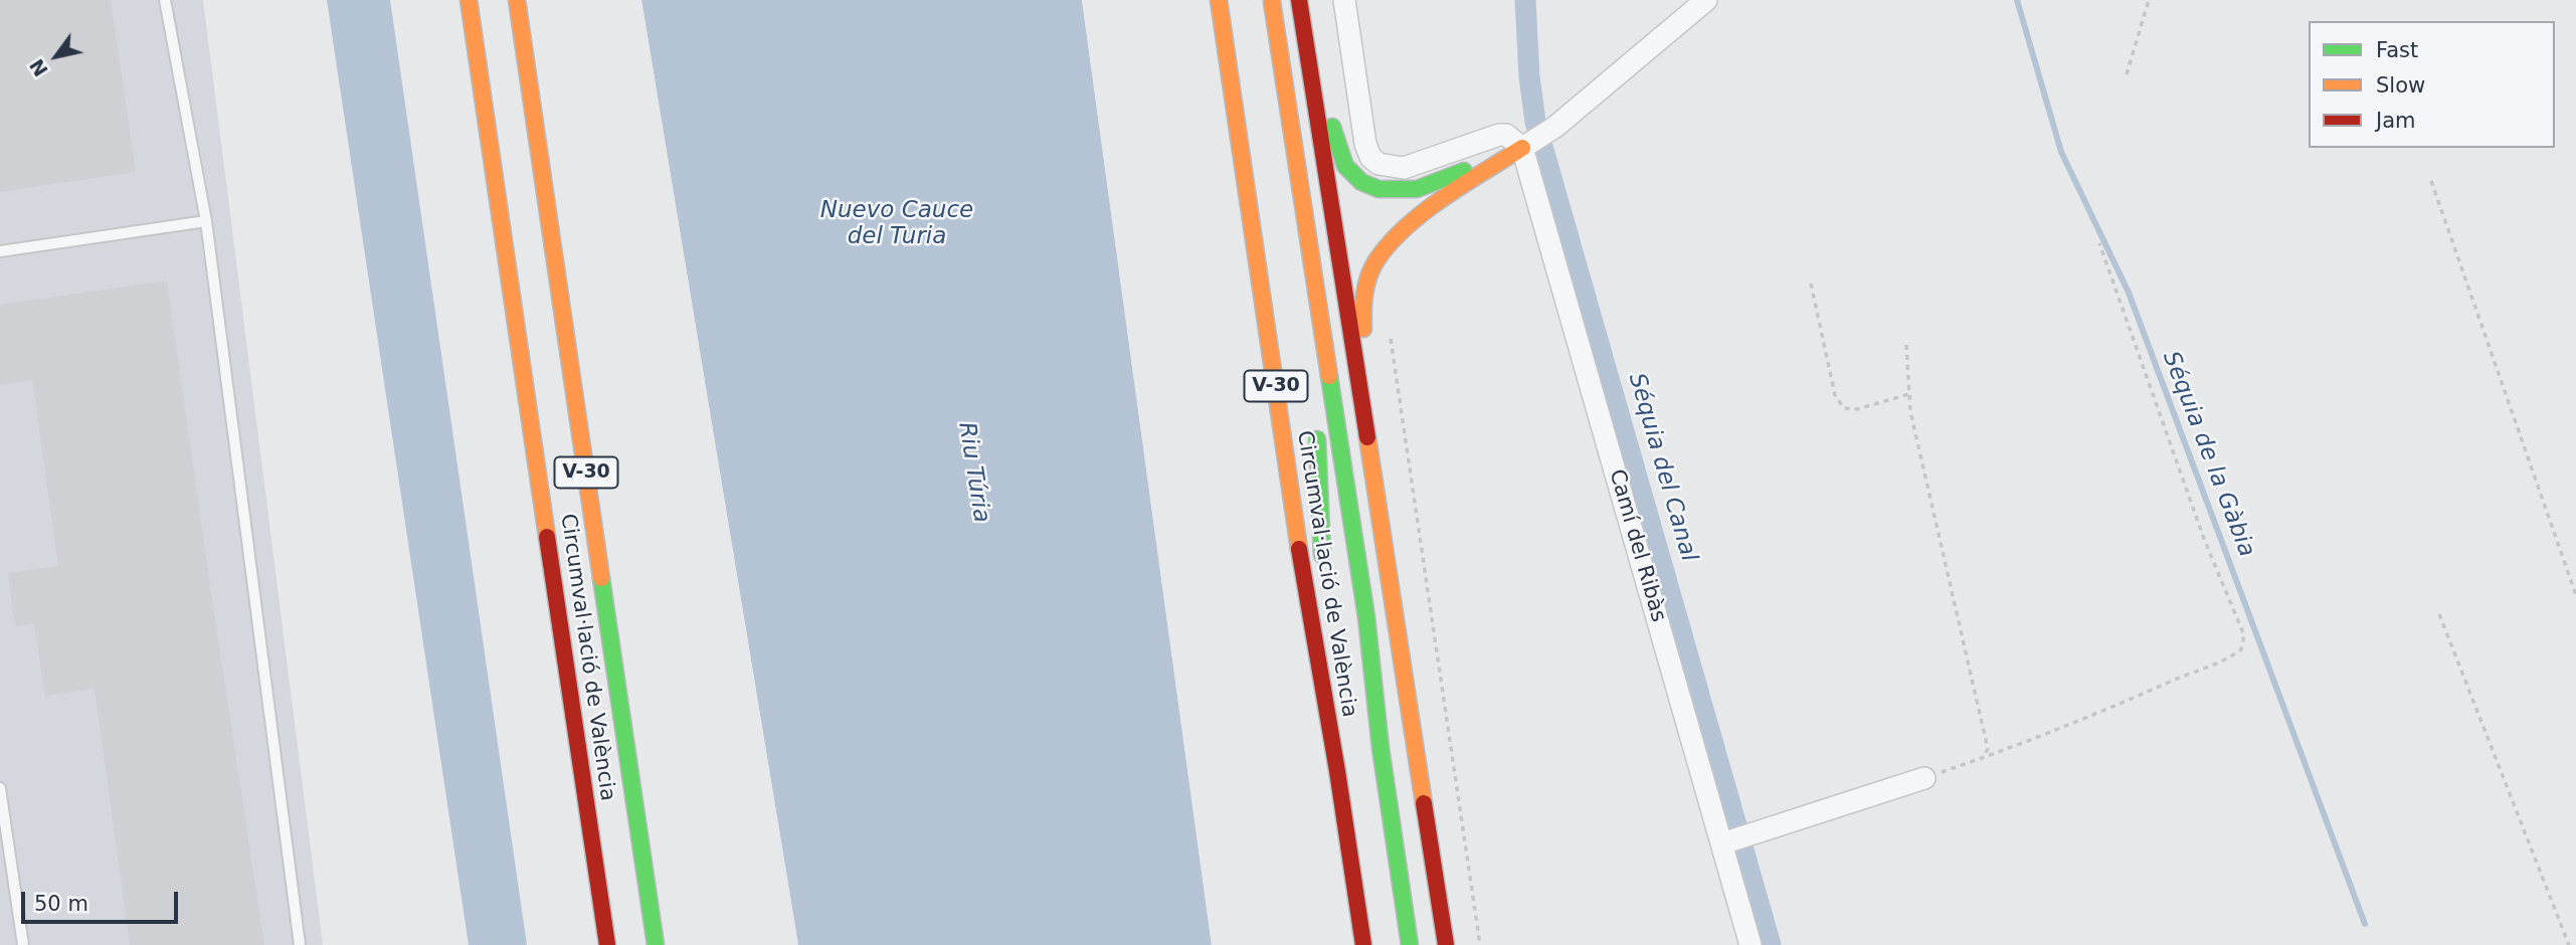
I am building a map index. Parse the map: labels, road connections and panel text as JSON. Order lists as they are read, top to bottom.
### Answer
{
  "streets": {
    "highway": ["V-30", "Circumval·lació de València"],
    "street": ["Camí del Ribàs"]
  },
  "water": [
    "Nuevo Cauce del Turia",
    "Séquia de la Gàbia",
    "Séquia del Canal",
    "Riu Túria"
  ],
  "legend": ["Fast", "Slow", "Jam"],
  "scale_bar": "50 m",
  "north": "bottom left"
}
